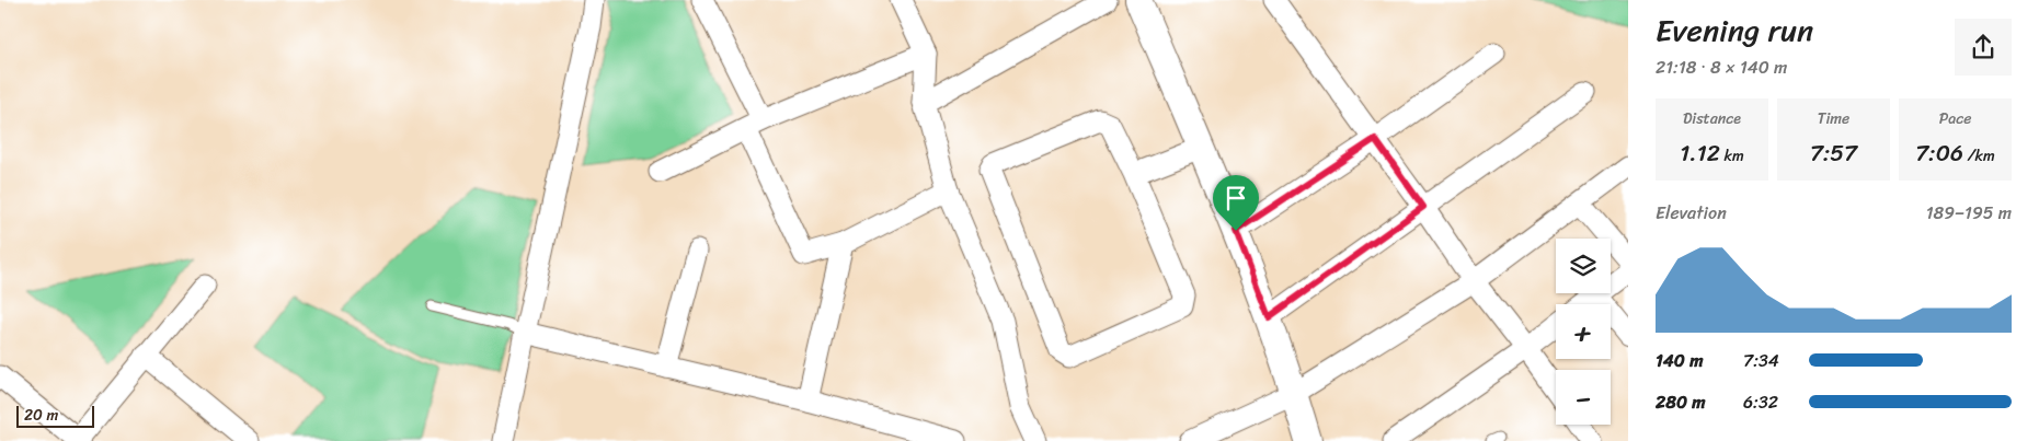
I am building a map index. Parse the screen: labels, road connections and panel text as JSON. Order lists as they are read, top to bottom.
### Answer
{
  "scale_bar": "20 m",
  "page": {
    "heading": ["Evening run", "21:18 · 8 × 140 m"],
    "stats": [
      ["Distance", "1.12 km"],
      ["Time", "7:57"],
      ["Pace", "7:06 /km"]
    ],
    "chart": ["Elevation", "189–195 m"],
    "map_buttons": ["+", "−"],
    "list": [
      {
        "name": "140 m",
        "note": "7:34"
      },
      {
        "name": "280 m",
        "note": "6:32"
      }
    ],
    "scale": "20 m"
  }
}
